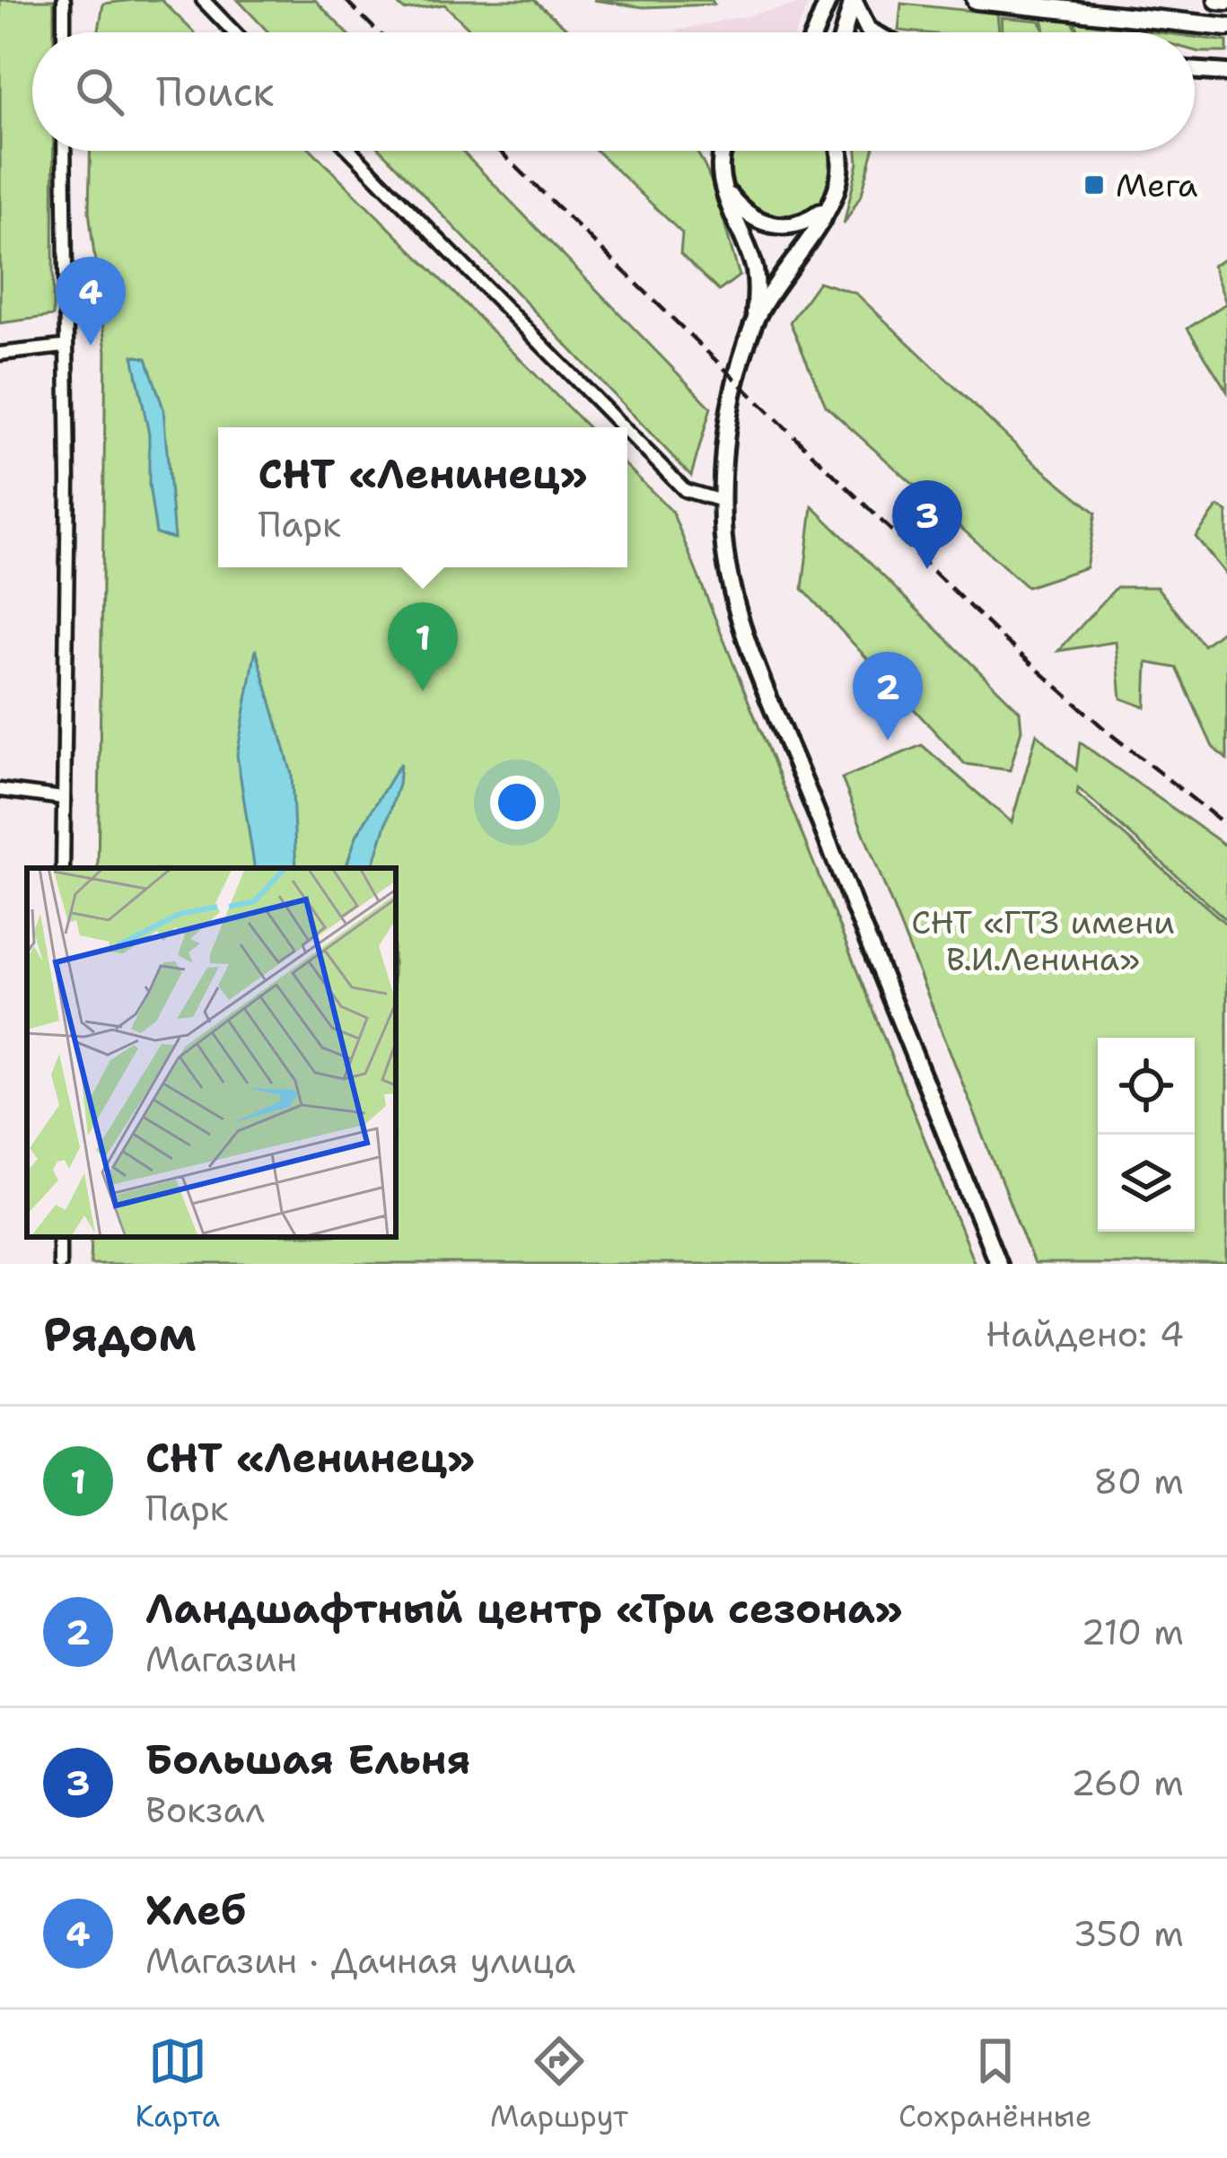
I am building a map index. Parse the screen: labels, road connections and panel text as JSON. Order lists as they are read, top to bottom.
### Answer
{
  "parks": ["СНТ «ГТЗ имени В.И.Ленина»"],
  "places": {
    "transit": ["Мега"]
  },
  "page": {
    "search": "Поиск",
    "pins": [
      "4",
      "3",
      "1",
      "2"
    ],
    "popup": ["СНТ «Ленинец»", "Парк"],
    "heading": ["Рядом", "Найдено: 4"],
    "list": [
      {
        "mark": "1",
        "name": "СНТ «Ленинец»",
        "note": "Парк",
        "value": "80 m"
      },
      {
        "mark": "2",
        "name": "Ландшафтный центр «Три сезона»",
        "note": "Магазин",
        "value": "210 m"
      },
      {
        "mark": "3",
        "name": "Большая Ельня",
        "note": "Вокзал",
        "value": "260 m"
      },
      {
        "mark": "4",
        "name": "Хлеб",
        "note": "Магазин · Дачная улица",
        "value": "350 m"
      }
    ],
    "nav": ["Карта", "Маршрут", "Сохранённые"]
  }
}
